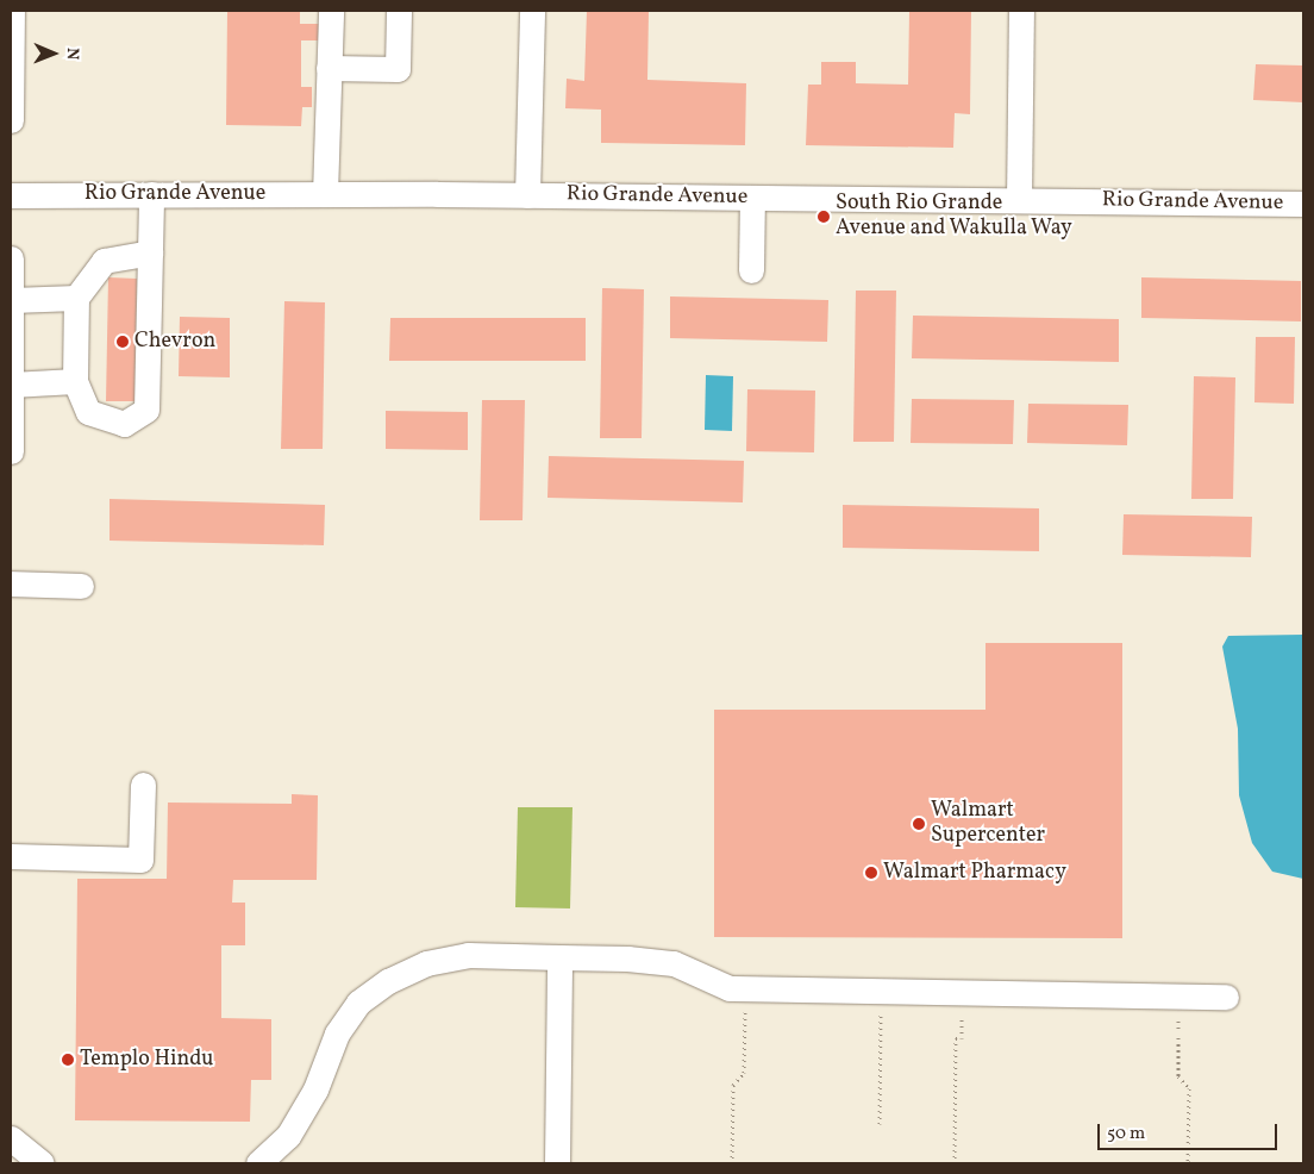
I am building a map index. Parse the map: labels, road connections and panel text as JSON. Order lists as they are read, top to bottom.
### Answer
{
  "streets": {
    "street": ["Rio Grande Avenue"]
  },
  "places": [
    "South Rio Grande Avenue and Wakulla Way",
    "Chevron",
    "Walmart Supercenter",
    "Walmart Pharmacy",
    "Templo Hindu"
  ],
  "scale_bar": "50 m",
  "north": "right"
}
